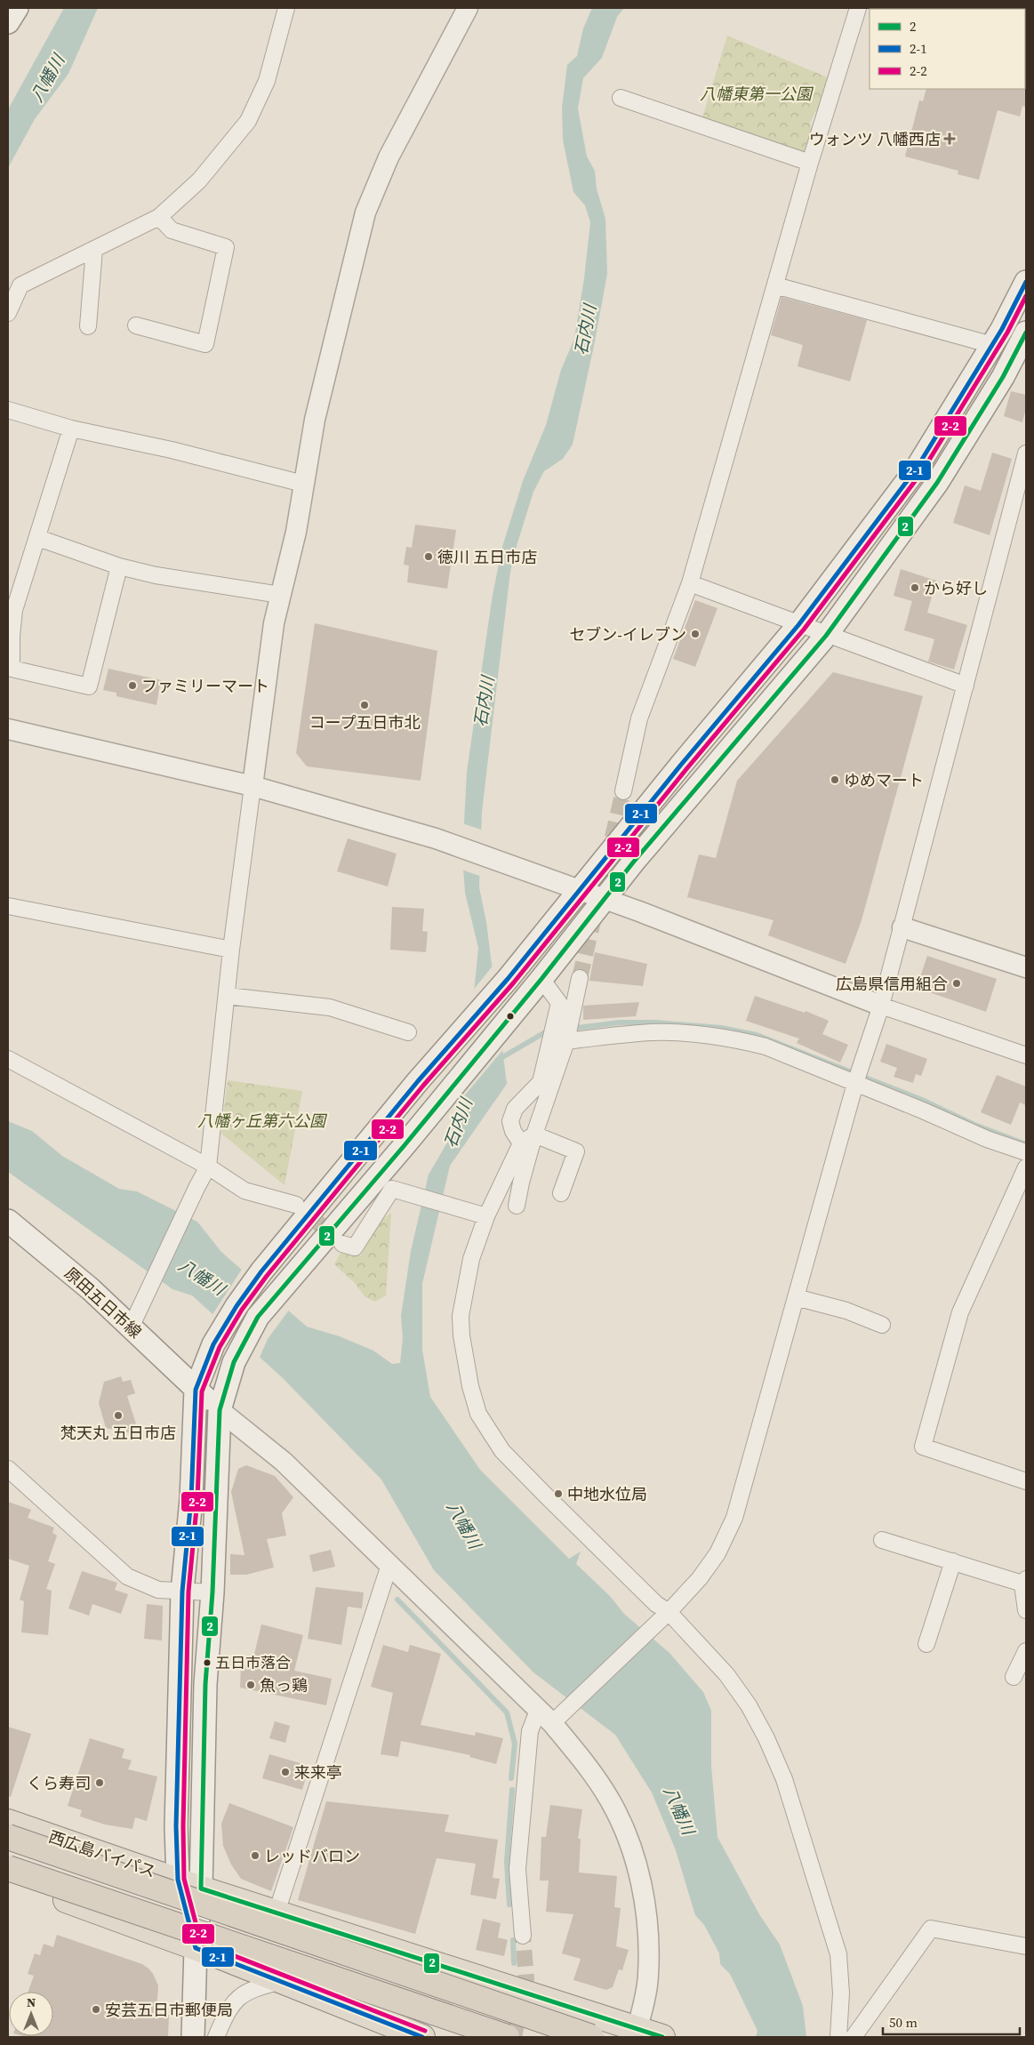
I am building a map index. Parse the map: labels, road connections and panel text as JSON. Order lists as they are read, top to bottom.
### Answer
{
  "streets": {
    "highway": ["西広島バイパス"],
    "main road": ["原田五日市線"]
  },
  "water": ["八幡川", "石内川"],
  "parks": ["八幡東第一公園", "八幡ヶ丘第六公園"],
  "places": {
    "health": ["ウォンツ 八幡西店"],
    "other": [
      "徳川 五日市店",
      "から好し",
      "セブン-イレブン",
      "ファミリーマート",
      "コープ五日市北",
      "ゆめマート",
      "広島県信用組合",
      "梵天丸 五日市店",
      "中地水位局",
      "五日市落合",
      "魚っ鶏",
      "来来亭",
      "くら寿司",
      "レッドバロン",
      "安芸五日市郵便局"
    ]
  },
  "lines": ["transit line 2-1", "transit line 2-2", "transit line 2"],
  "legend": ["2", "2-1", "2-2"],
  "scale_bar": "50 m",
  "north": "top"
}
